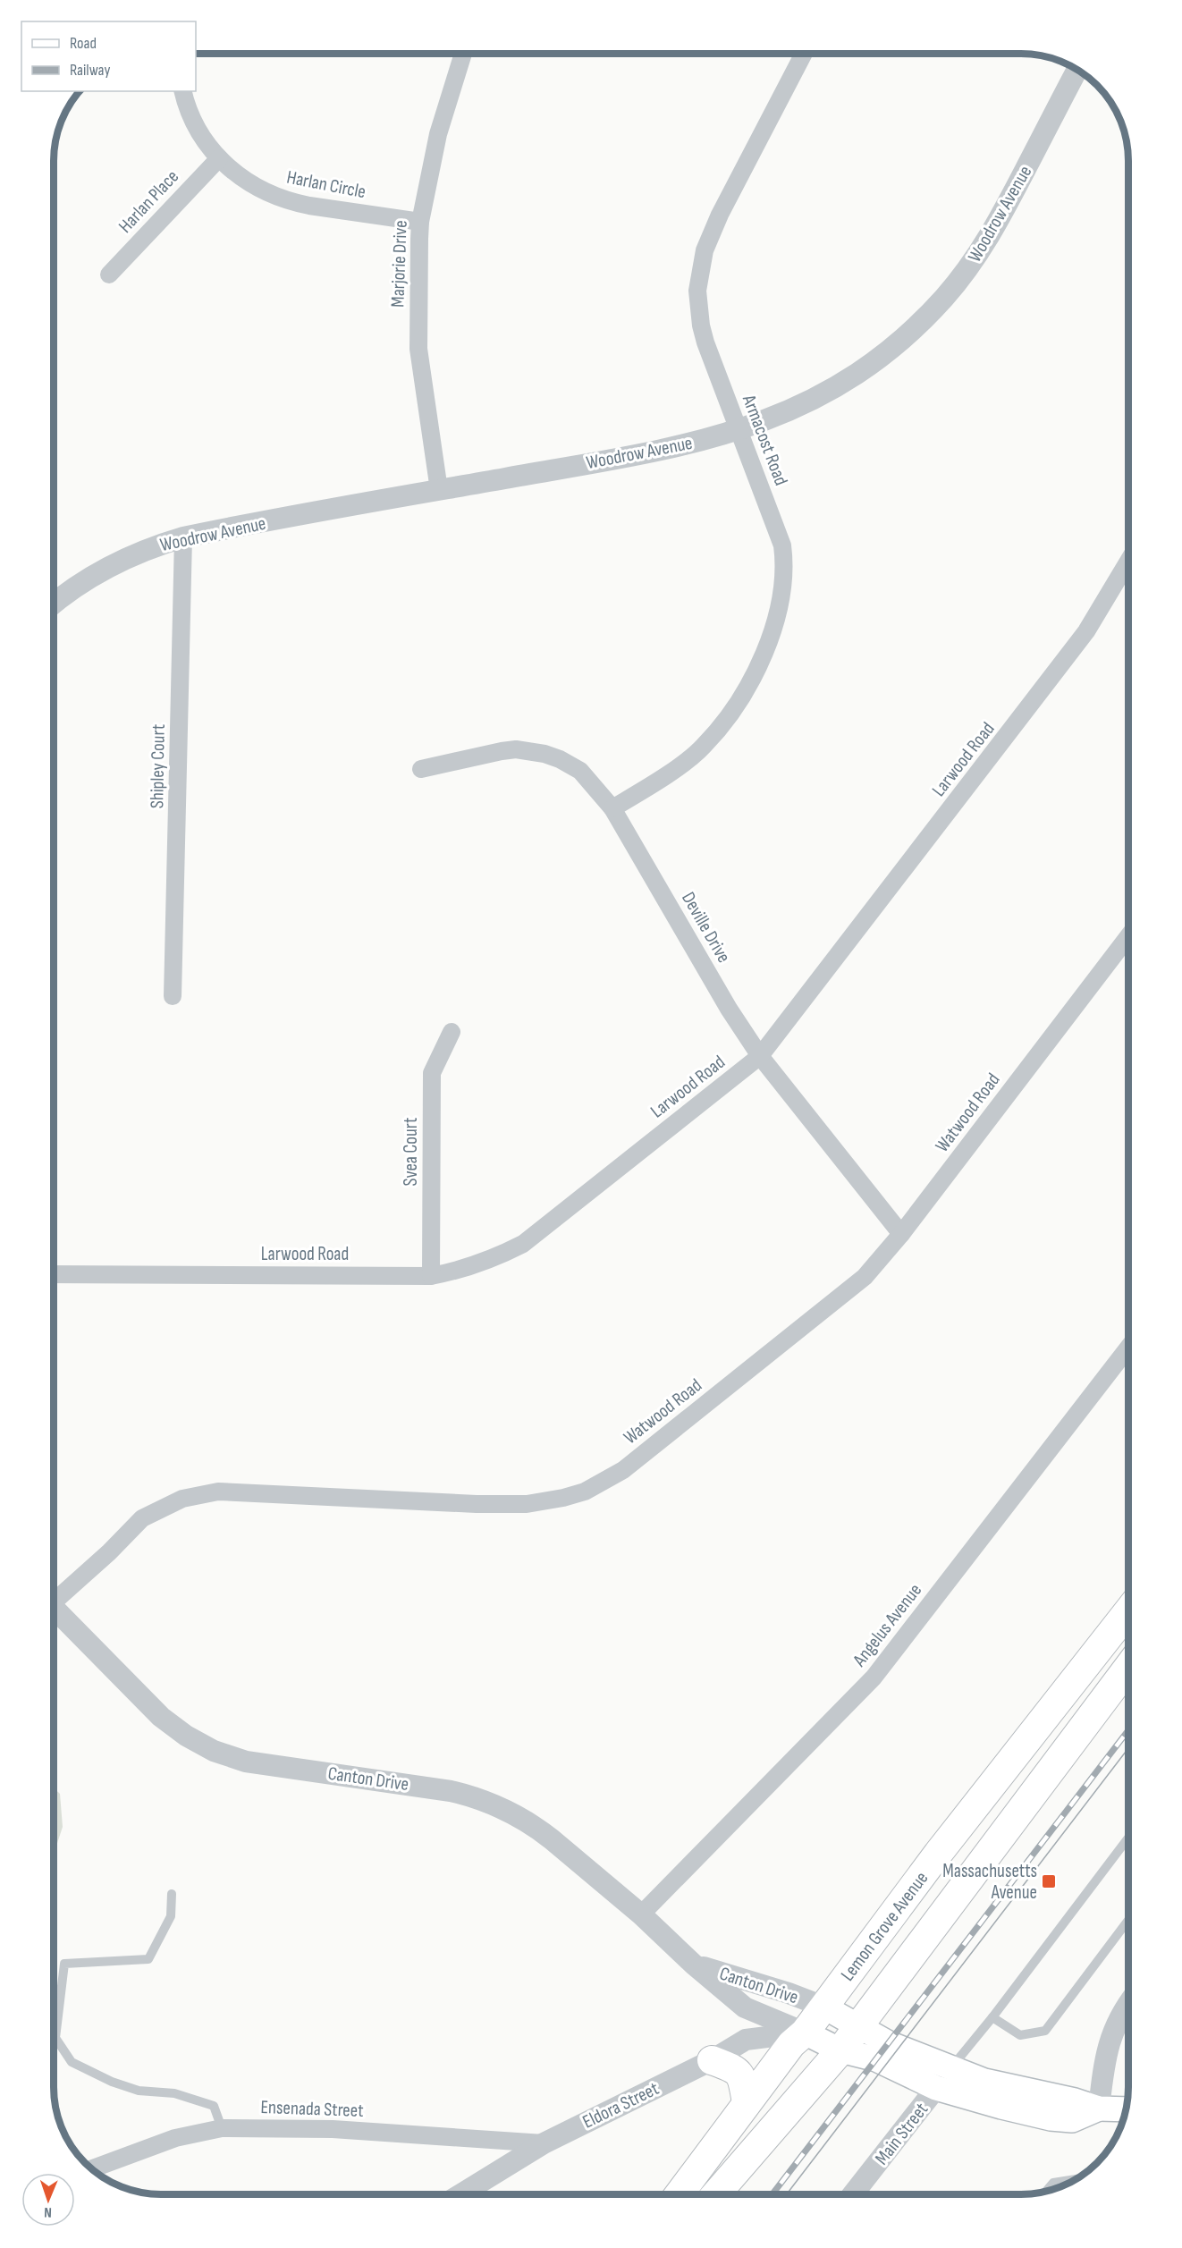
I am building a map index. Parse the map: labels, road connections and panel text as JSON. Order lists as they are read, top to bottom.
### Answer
{
  "streets": {
    "main road": ["Lemon Grove Avenue"],
    "street": [
      "Harlan Circle",
      "Harlan Place",
      "Woodrow Avenue",
      "Marjorie Drive",
      "Armacost Road",
      "Larwood Road",
      "Shipley Court",
      "Deville Drive",
      "Watwood Road",
      "Svea Court",
      "Angelus Avenue",
      "Canton Drive",
      "Eldora Street",
      "Ensenada Street",
      "Main Street"
    ]
  },
  "crossings": [
    ["Harlan Circle", "Harlan Place"],
    ["Harlan Circle", "Marjorie Drive"],
    ["Woodrow Avenue", "Marjorie Drive"],
    ["Woodrow Avenue", "Armacost Road"],
    ["Woodrow Avenue", "Shipley Court"],
    ["Armacost Road", "Deville Drive"],
    ["Larwood Road", "Deville Drive"],
    ["Larwood Road", "Svea Court"],
    ["Deville Drive", "Watwood Road"],
    ["Angelus Avenue", "Canton Drive"],
    ["Canton Drive", "Lemon Grove Avenue"],
    ["Canton Drive", "Eldora Street"],
    ["Lemon Grove Avenue", "Eldora Street"],
    ["Eldora Street", "Ensenada Street"]
  ],
  "places": {
    "transit": ["Massachusetts Avenue"]
  },
  "legend": ["Road", "Railway"],
  "north": "bottom"
}
